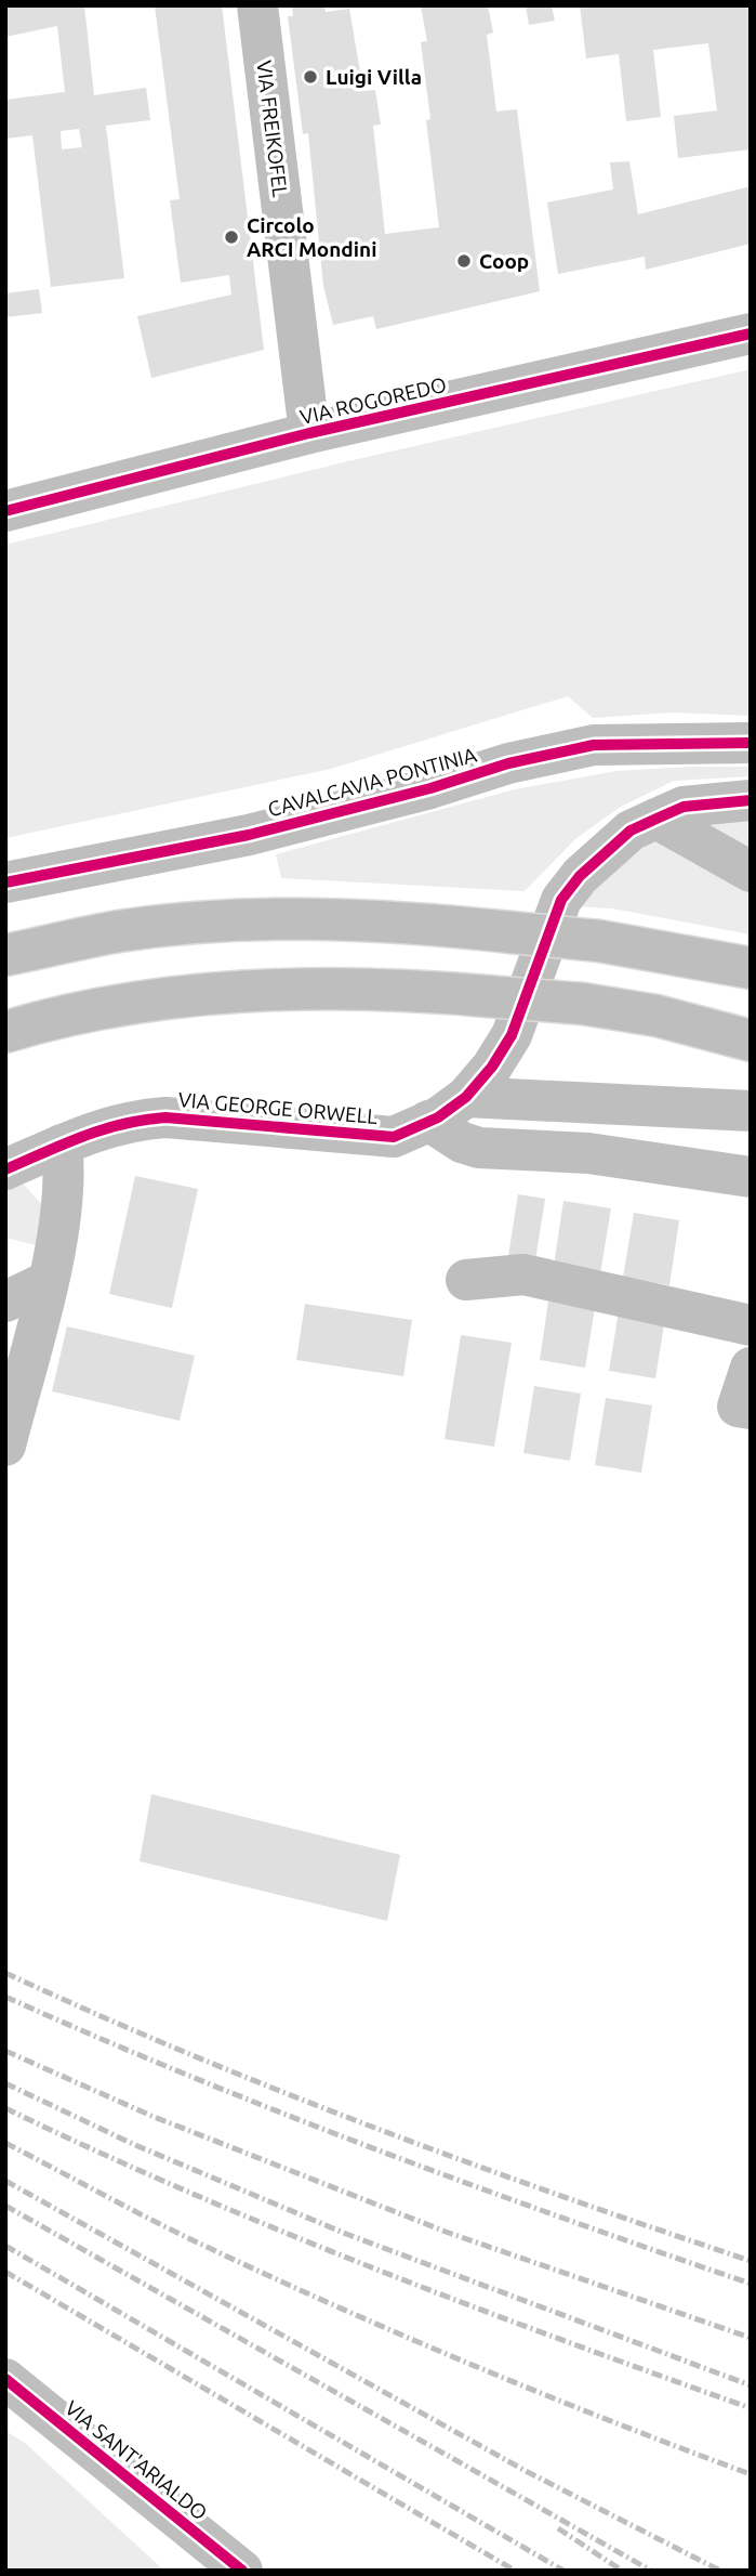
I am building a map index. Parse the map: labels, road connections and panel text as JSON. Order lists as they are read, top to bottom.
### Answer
{
  "streets": {
    "main road": [
      "VIA FREIKOFEL",
      "VIA ROGOREDO",
      "CAVALCAVIA PONTINIA",
      "VIA GEORGE ORWELL",
      "VIA SANT'ARIALDO"
    ]
  },
  "crossings": [
    ["VIA FREIKOFEL", "VIA ROGOREDO"]
  ],
  "places": ["Luigi Villa", "Circolo ARCI Mondini", "Coop"]
}
